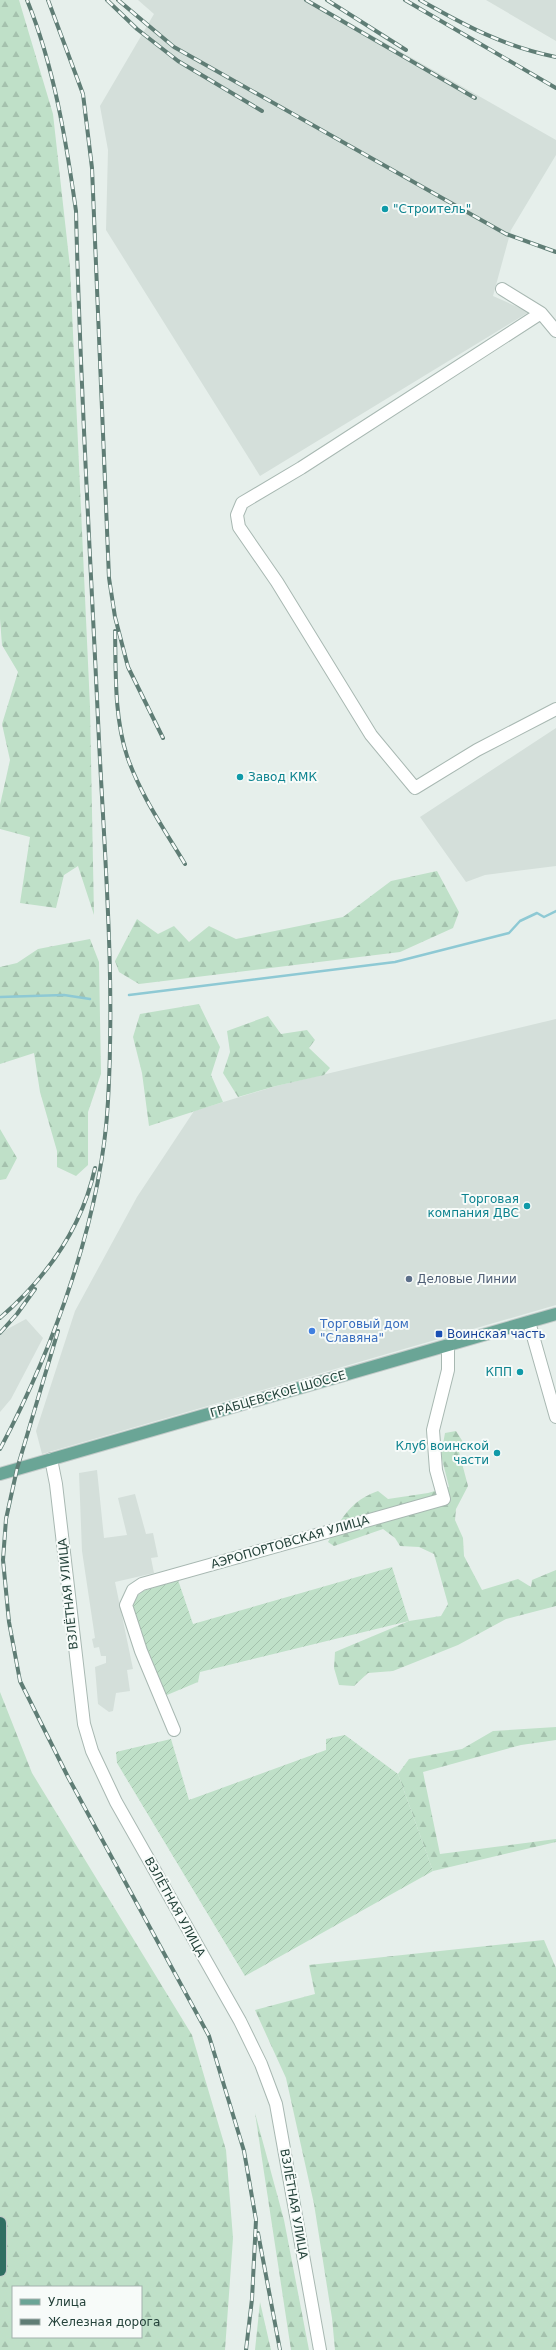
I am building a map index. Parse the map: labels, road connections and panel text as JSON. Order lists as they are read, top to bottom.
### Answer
{
  "streets": {
    "main road": ["ГРАБЦЕВСКОЕ ШОССЕ"],
    "street": ["АЭРОПОРТОВСКАЯ УЛИЦА", "ВЗЛЁТНАЯ УЛИЦА"]
  },
  "crossings": [
    ["ГРАБЦЕВСКОЕ ШОССЕ", "АЭРОПОРТОВСКАЯ УЛИЦА"],
    ["ГРАБЦЕВСКОЕ ШОССЕ", "ВЗЛЁТНАЯ УЛИЦА"]
  ],
  "places": {
    "other": [
      "\"Строитель\"",
      "Завод КМК",
      "Торговая компания ДВС",
      "Деловые Линии",
      "Торговый дом \"Славяна\"",
      "КПП",
      "Клуб воинской части"
    ],
    "transit": ["Воинская часть"]
  },
  "legend": ["Улица", "Железная дорога"]
}
